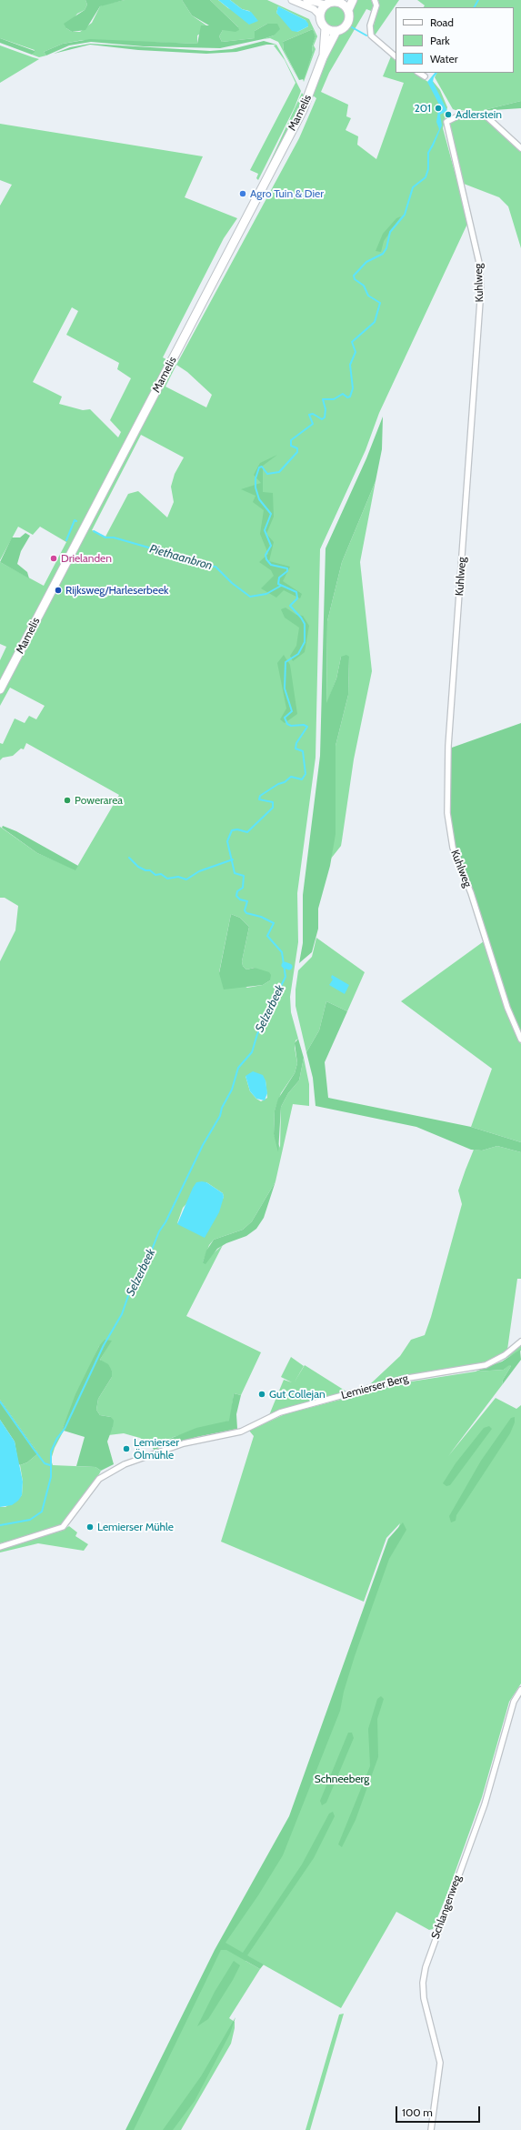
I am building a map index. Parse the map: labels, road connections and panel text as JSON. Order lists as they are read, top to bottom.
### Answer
{
  "streets": {
    "main road": ["Mamelis"],
    "street": ["Kuhlweg", "Lemierser Berg", "Schlangenweg"]
  },
  "water": ["Piethaanbron", "Selzerbeek"],
  "parks": ["Schneeberg"],
  "places": [
    "201",
    "Adlerstein",
    "Agro Tuin & Dier",
    "Drielanden",
    "Rijksweg/Harleserbeek",
    "Powerarea",
    "Gut Collejan",
    "Lemierser Ölmühle",
    "Lemierser Mühle"
  ],
  "legend": ["Road", "Park", "Water"],
  "scale_bar": "100 m"
}
